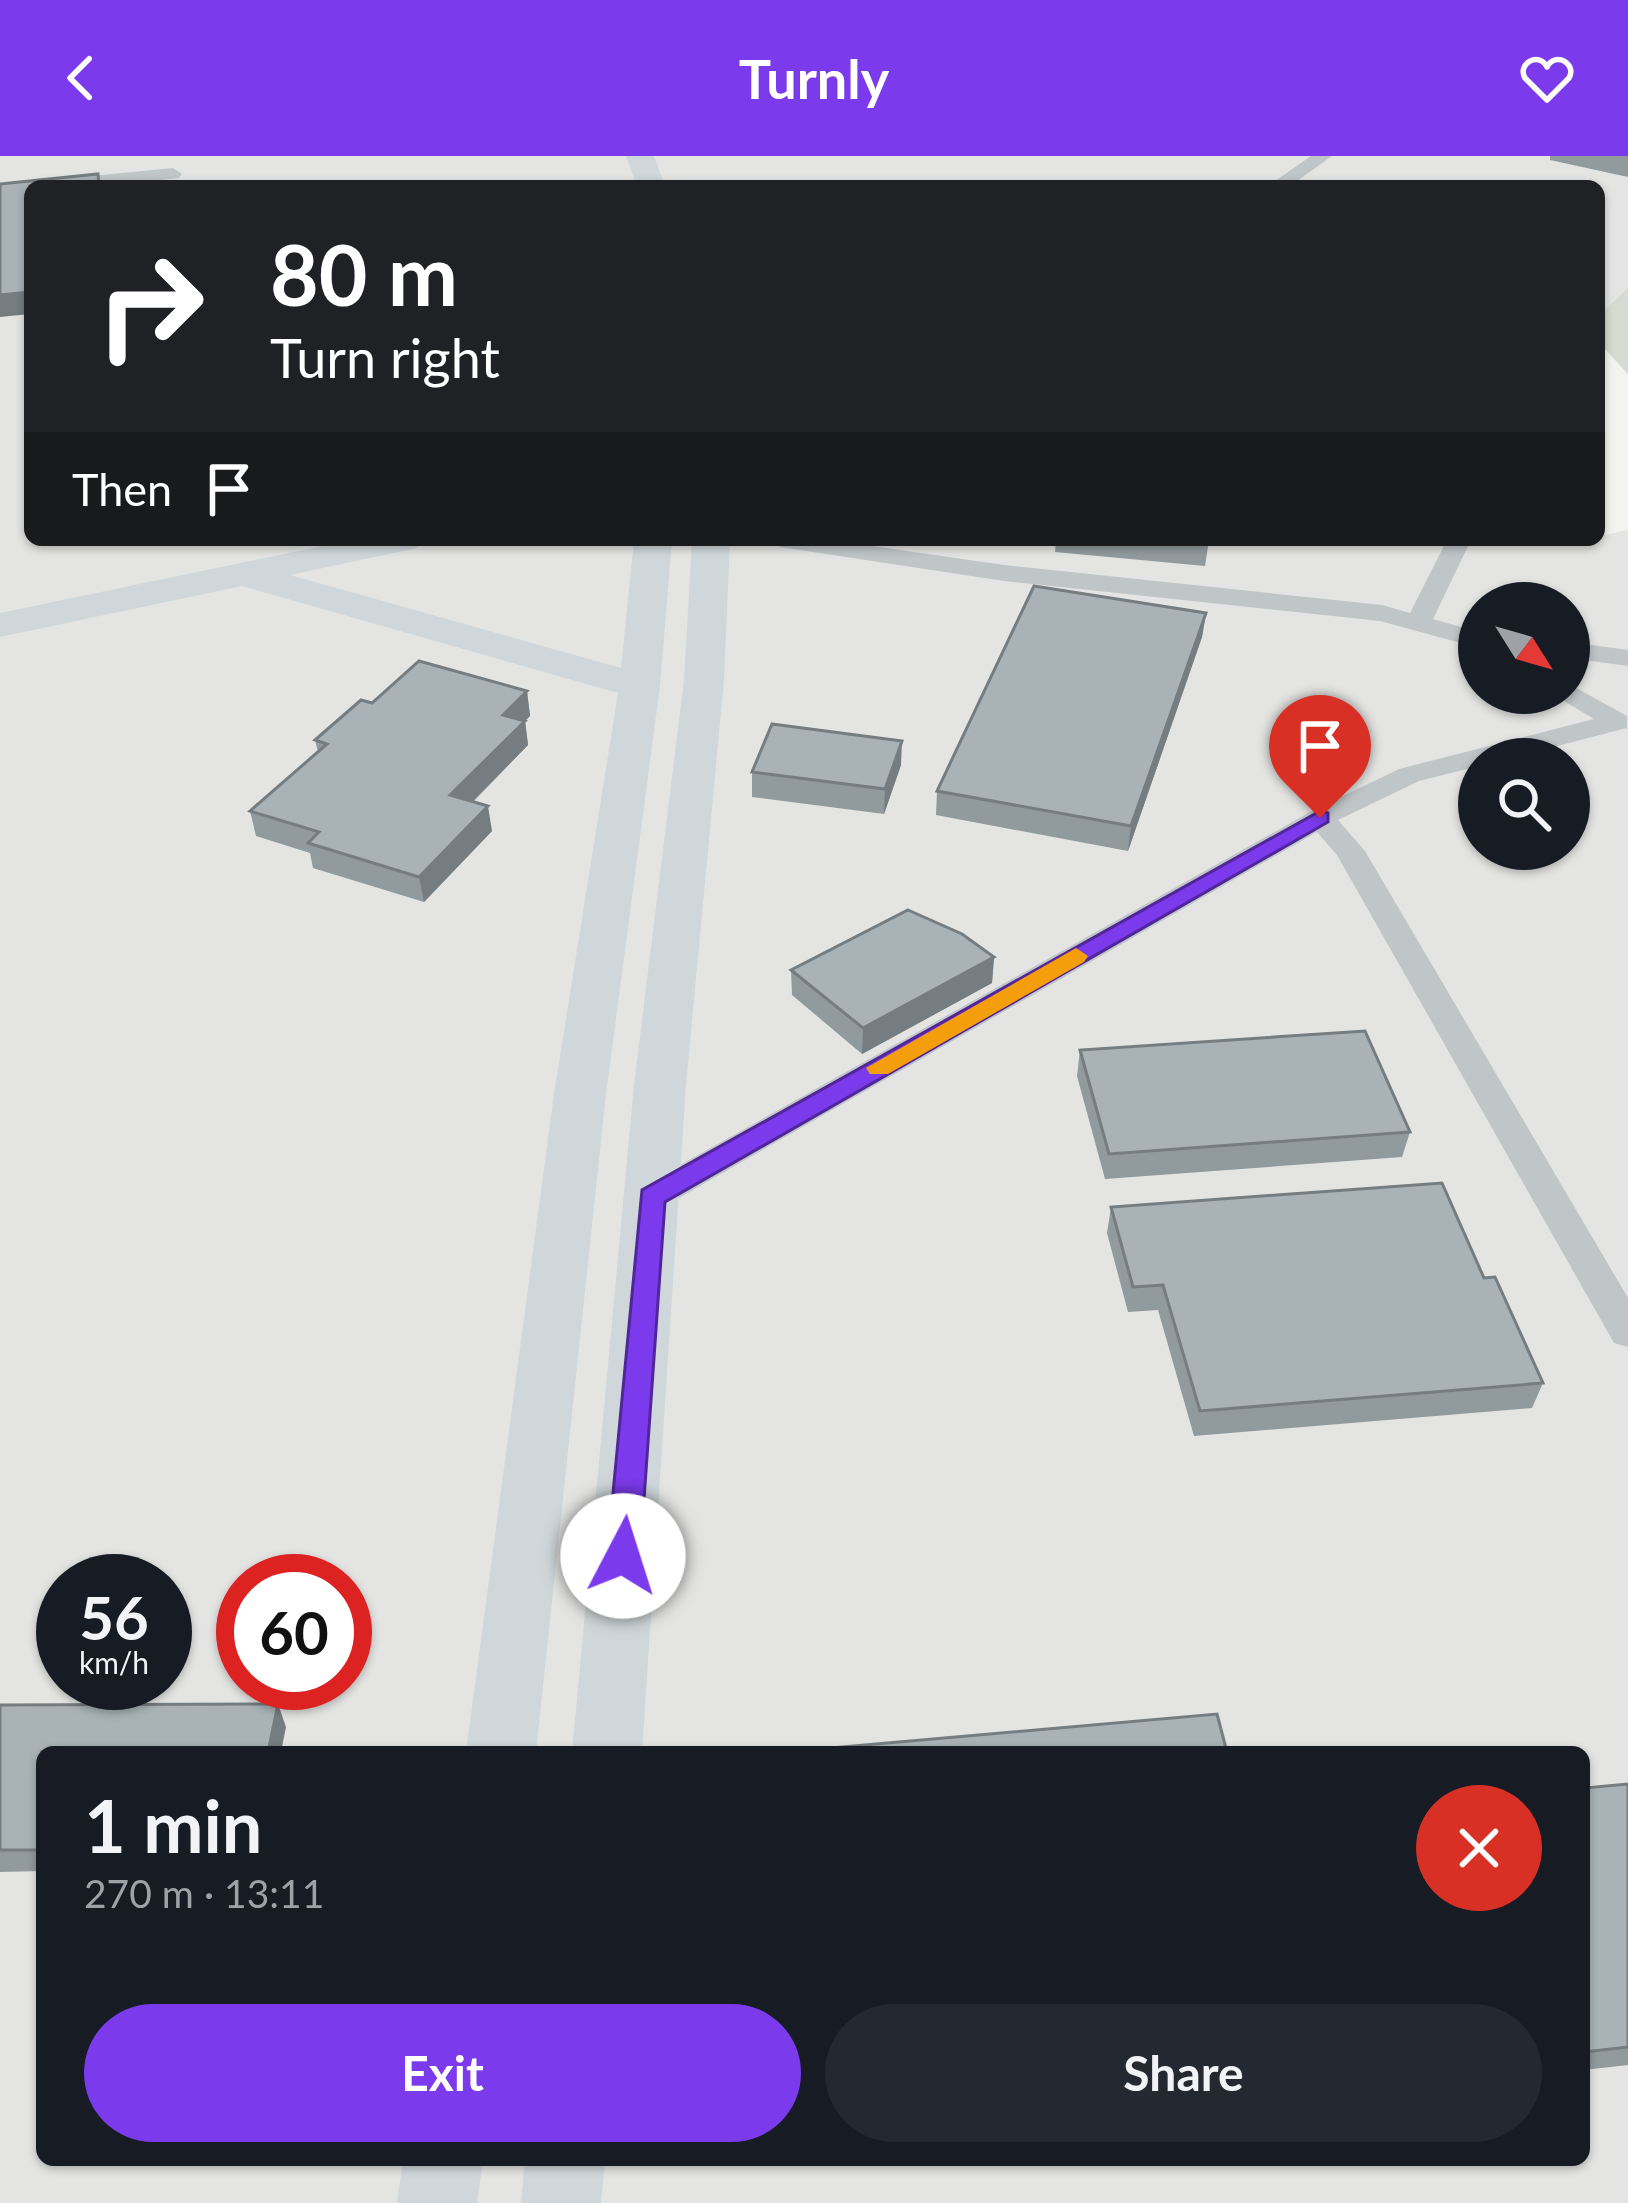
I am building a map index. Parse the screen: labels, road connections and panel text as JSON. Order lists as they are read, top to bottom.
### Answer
{
  "north": "bottom right",
  "page": {
    "header": "Turnly",
    "turn": ["80 m", "Turn right"],
    "then": "Then",
    "speed": "56 km/h",
    "limit": "60",
    "heading": ["1 min", "270 m · 13:11"],
    "buttons": ["Exit", "Share"]
  }
}
